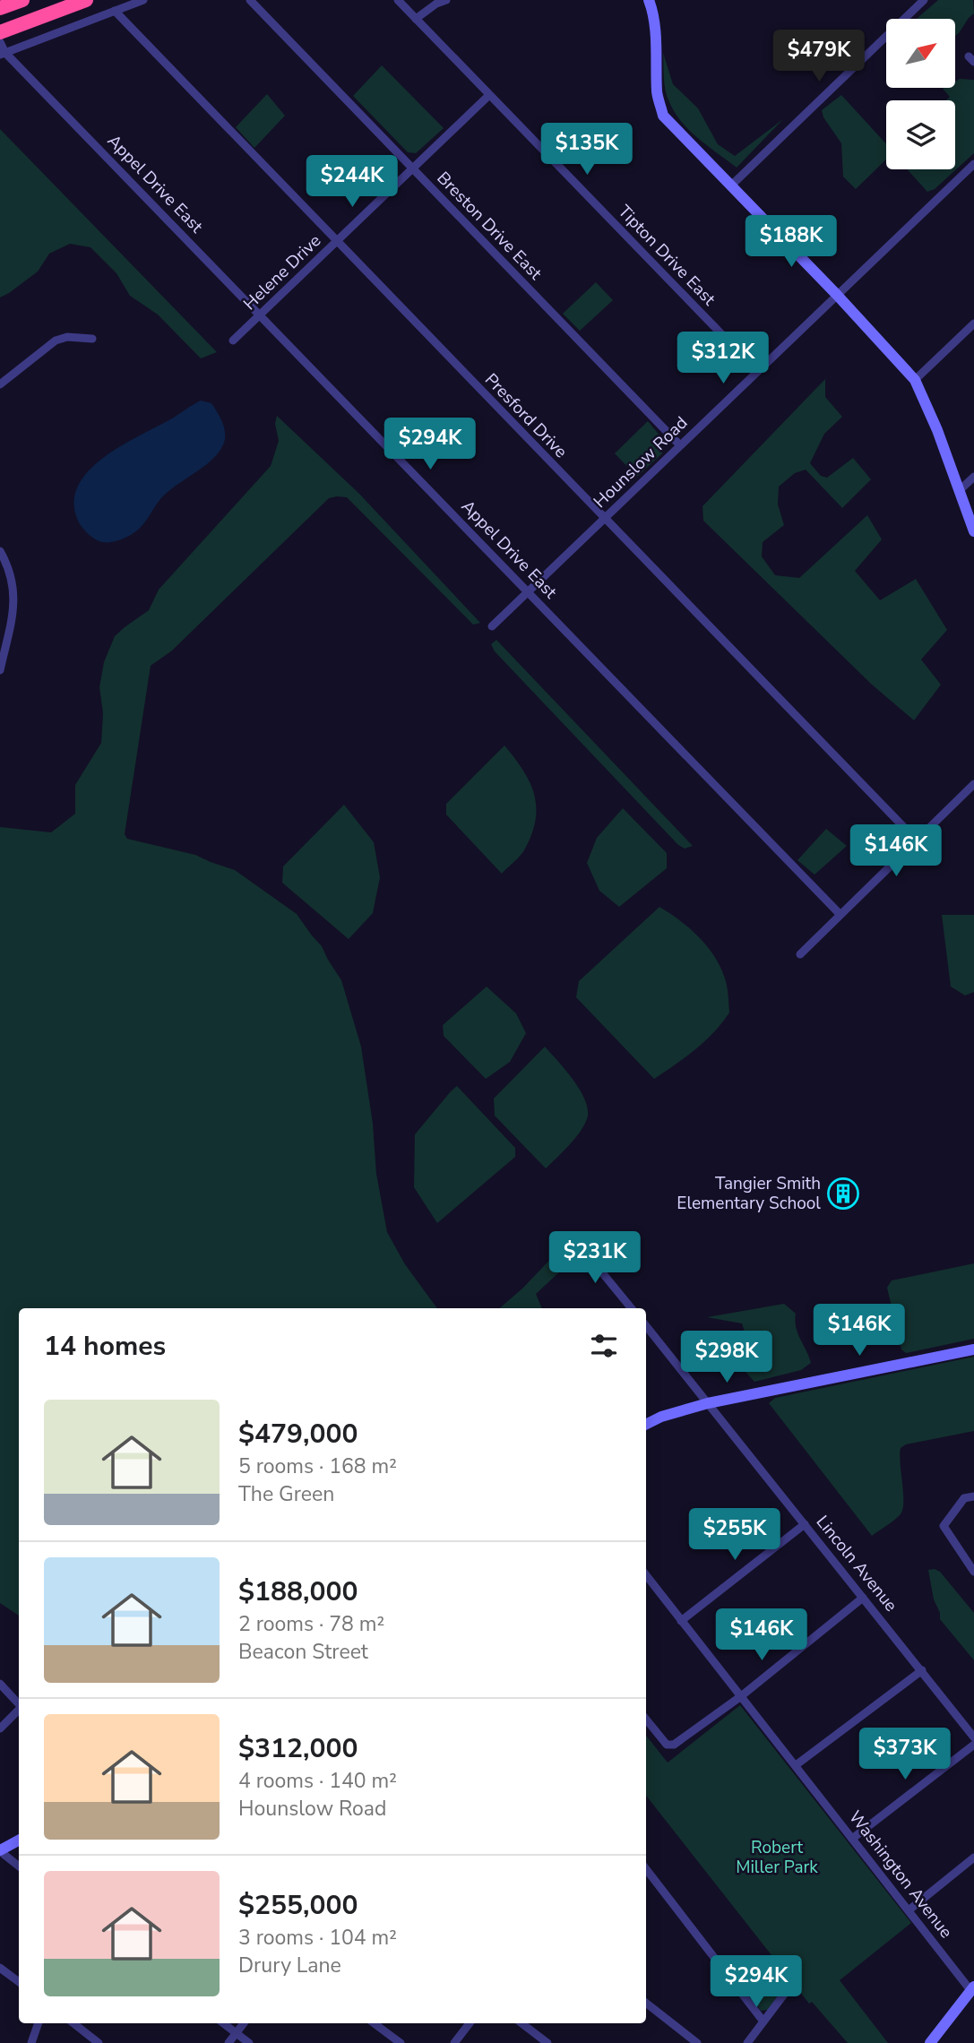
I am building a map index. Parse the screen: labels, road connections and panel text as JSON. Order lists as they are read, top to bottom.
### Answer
{
  "streets": {
    "street": [
      "Appel Drive East",
      "Breston Drive East",
      "Tipton Drive East",
      "Helene Drive",
      "Presford Drive",
      "Hounslow Road",
      "Lincoln Avenue",
      "Washington Avenue"
    ]
  },
  "crossings": [
    ["Appel Drive East", "Helene Drive"],
    ["Appel Drive East", "Hounslow Road"],
    ["Breston Drive East", "Helene Drive"],
    ["Breston Drive East", "Hounslow Road"],
    ["Tipton Drive East", "Helene Drive"],
    ["Tipton Drive East", "Hounslow Road"],
    ["Helene Drive", "Presford Drive"],
    ["Presford Drive", "Hounslow Road"]
  ],
  "parks": ["Robert Miller Park"],
  "places": {
    "building": ["Tangier Smith Elementary School"]
  },
  "north": "top right",
  "page": {
    "price": [
      "$479K",
      "$135K",
      "$244K",
      "$188K",
      "$312K",
      "$294K",
      "$146K",
      "$231K",
      "$146K",
      "$298K",
      "$255K",
      "$146K",
      "$373K",
      "$294K"
    ],
    "heading": "14 homes",
    "list": [
      {
        "name": "$479,000",
        "note": "5 rooms · 168 m² · The Green"
      },
      {
        "name": "$188,000",
        "note": "2 rooms · 78 m² · Beacon Street"
      },
      {
        "name": "$312,000",
        "note": "4 rooms · 140 m² · Hounslow Road"
      },
      {
        "name": "$255,000",
        "note": "3 rooms · 104 m² · Drury Lane"
      }
    ]
  }
}
